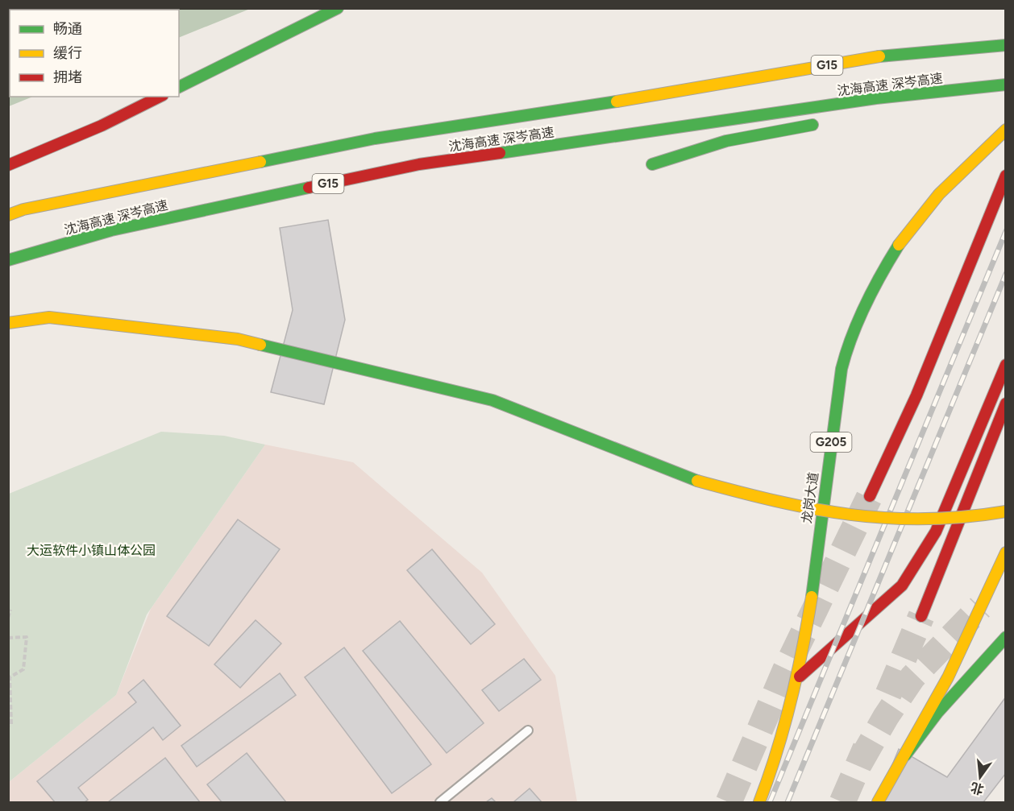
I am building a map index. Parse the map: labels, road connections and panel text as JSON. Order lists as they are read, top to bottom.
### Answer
{
  "streets": {
    "main road": [
      "G15",
      "沈海高速 深岑高速",
      "G205",
      "龙岗大道"
    ]
  },
  "parks": ["大运软件小镇山体公园"],
  "legend": ["畅通", "缓行", "拥堵"],
  "north": "bottom"
}
